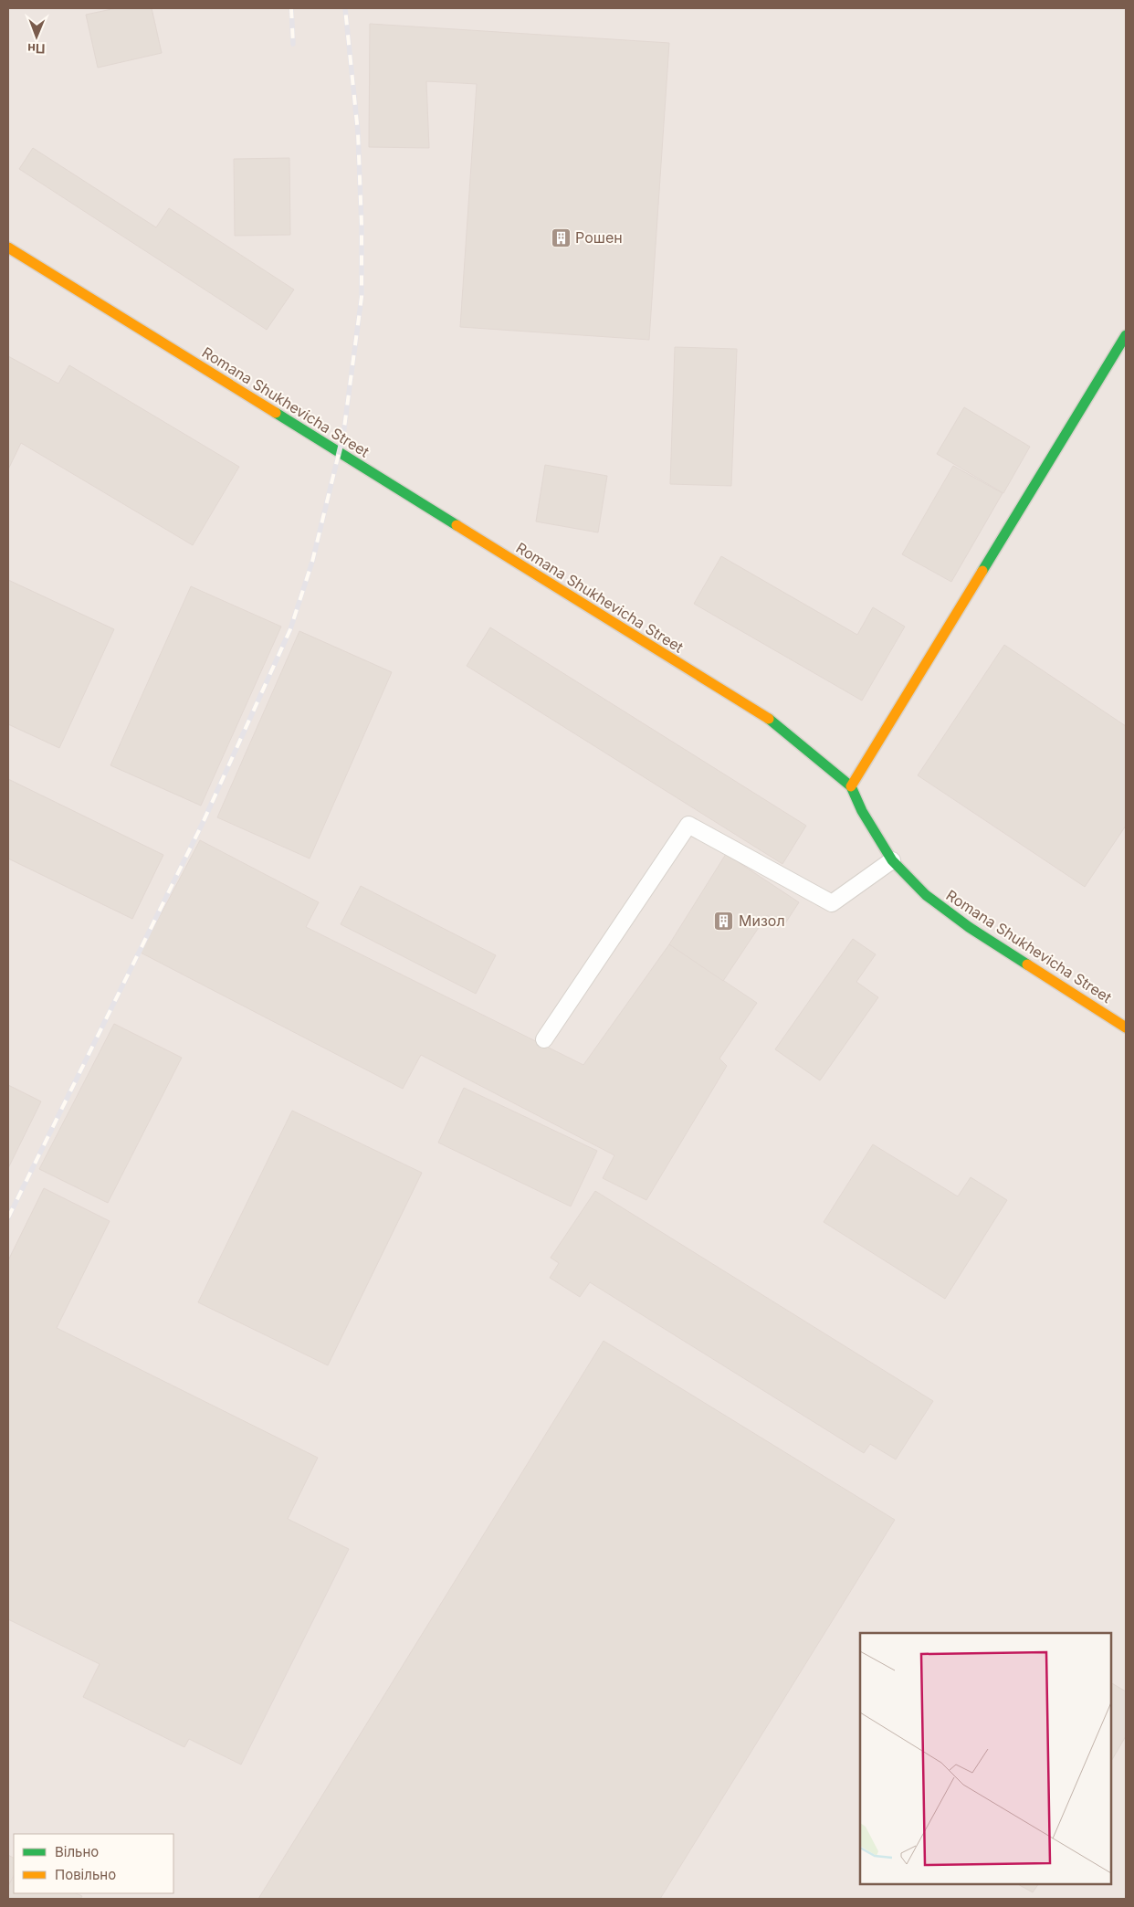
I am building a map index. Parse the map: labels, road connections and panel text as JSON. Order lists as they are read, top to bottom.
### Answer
{
  "streets": {
    "street": ["Romana Shukhevicha Street"]
  },
  "places": {
    "building": ["Рошен", "Мизол"]
  },
  "legend": ["Вільно", "Повільно"],
  "north": "bottom"
}
